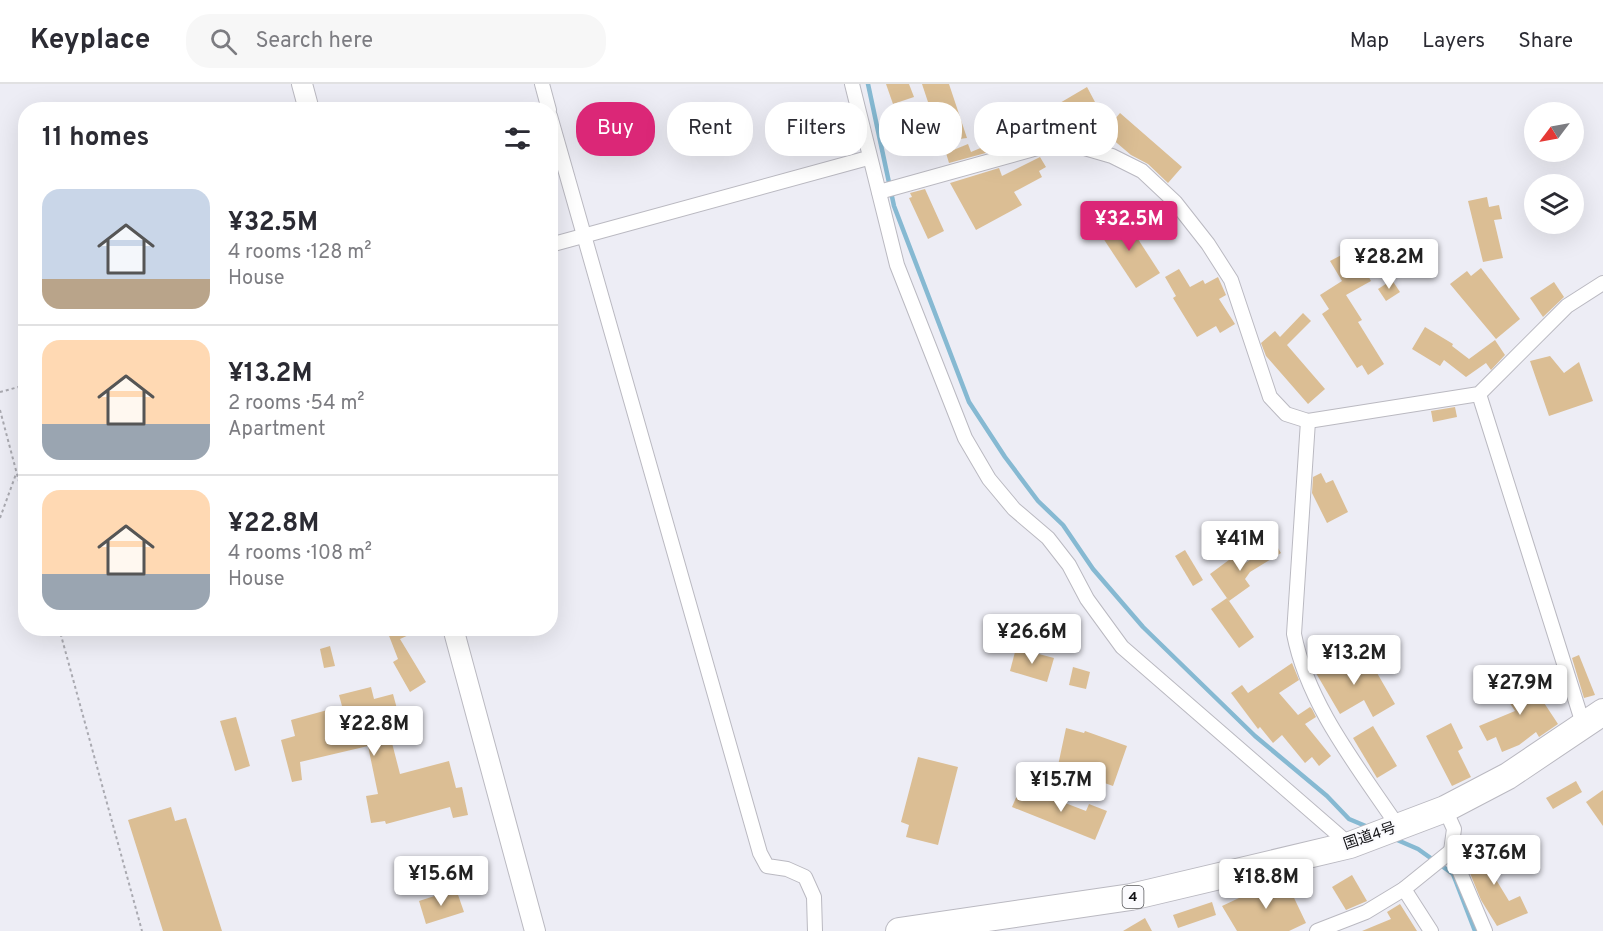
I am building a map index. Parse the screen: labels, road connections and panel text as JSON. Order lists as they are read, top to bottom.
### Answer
{
  "streets": {
    "highway": ["国道4号", "4"]
  },
  "north": "bottom left",
  "page": {
    "header": "Keyplace",
    "search": "Search here",
    "nav": ["Map", "Layers", "Share"],
    "chip": [
      "Buy",
      "Rent",
      "Filters",
      "New",
      "Apartment"
    ],
    "heading": "11 homes",
    "list": [
      {
        "name": "¥32.5M",
        "note": "4 rooms · 128 m² · House"
      },
      {
        "name": "¥13.2M",
        "note": "2 rooms · 54 m² · Apartment"
      },
      {
        "name": "¥22.8M",
        "note": "4 rooms · 108 m² · House"
      }
    ],
    "price": [
      "¥32.5M",
      "¥28.2M",
      "¥41M",
      "¥26.6M",
      "¥13.2M",
      "¥27.9M",
      "¥22.8M",
      "¥15.7M",
      "¥37.6M",
      "¥15.6M",
      "¥18.8M"
    ]
  }
}
